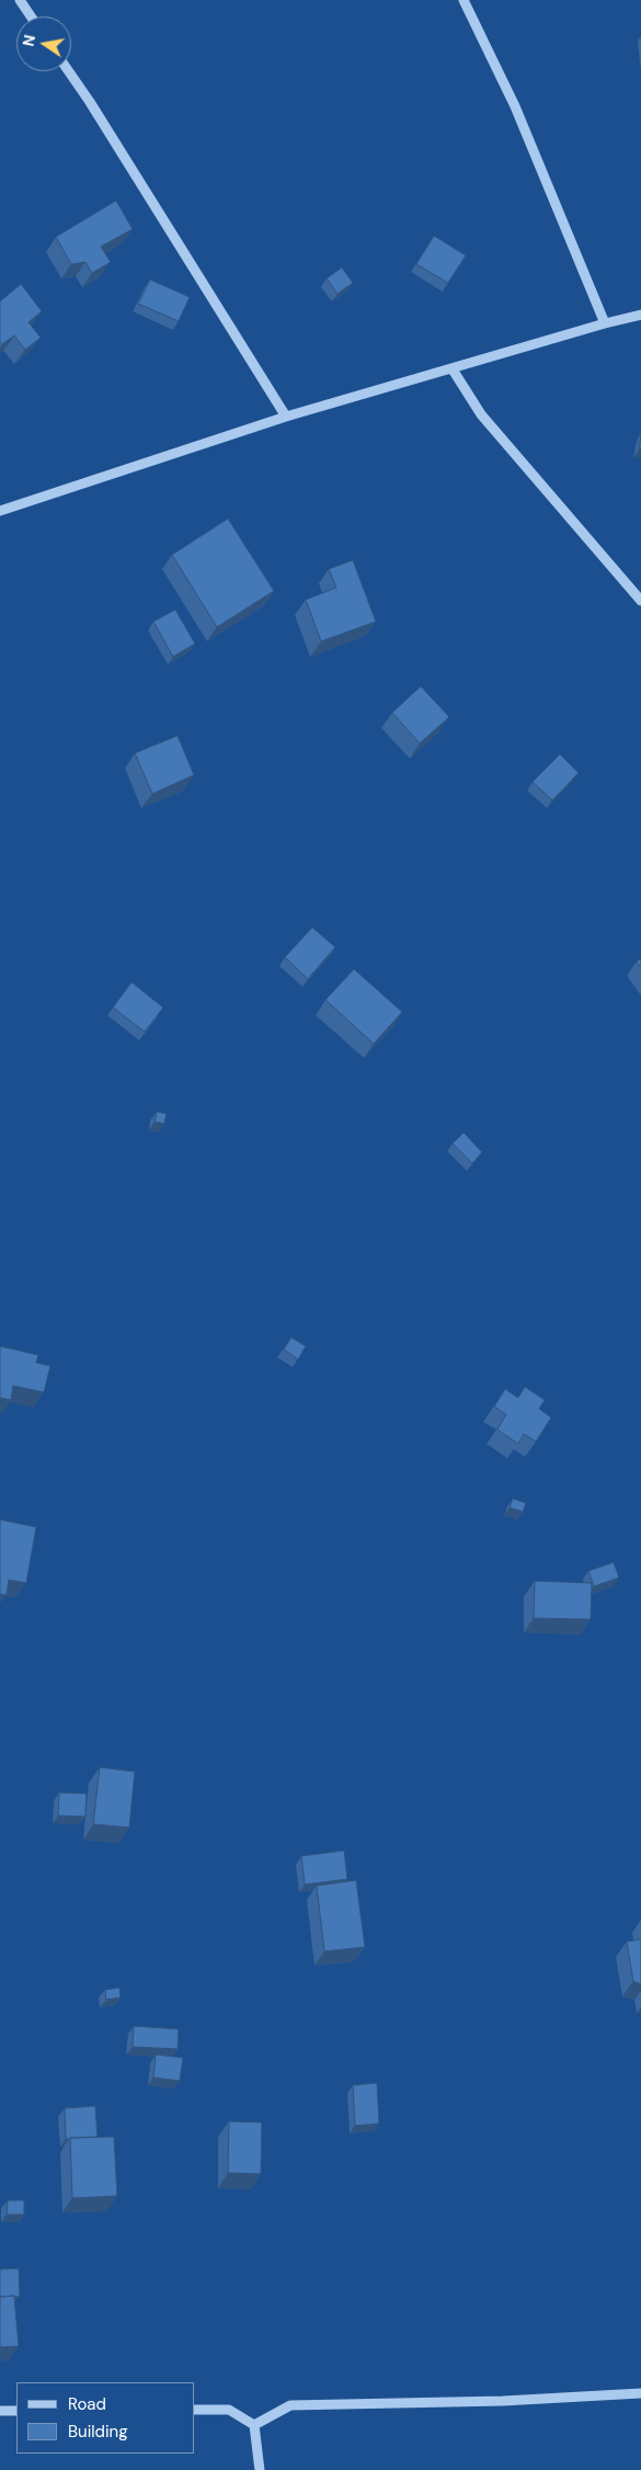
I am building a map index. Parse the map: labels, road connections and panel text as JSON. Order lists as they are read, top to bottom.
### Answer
{
  "legend": ["Road", "Building"],
  "north": "left"
}
